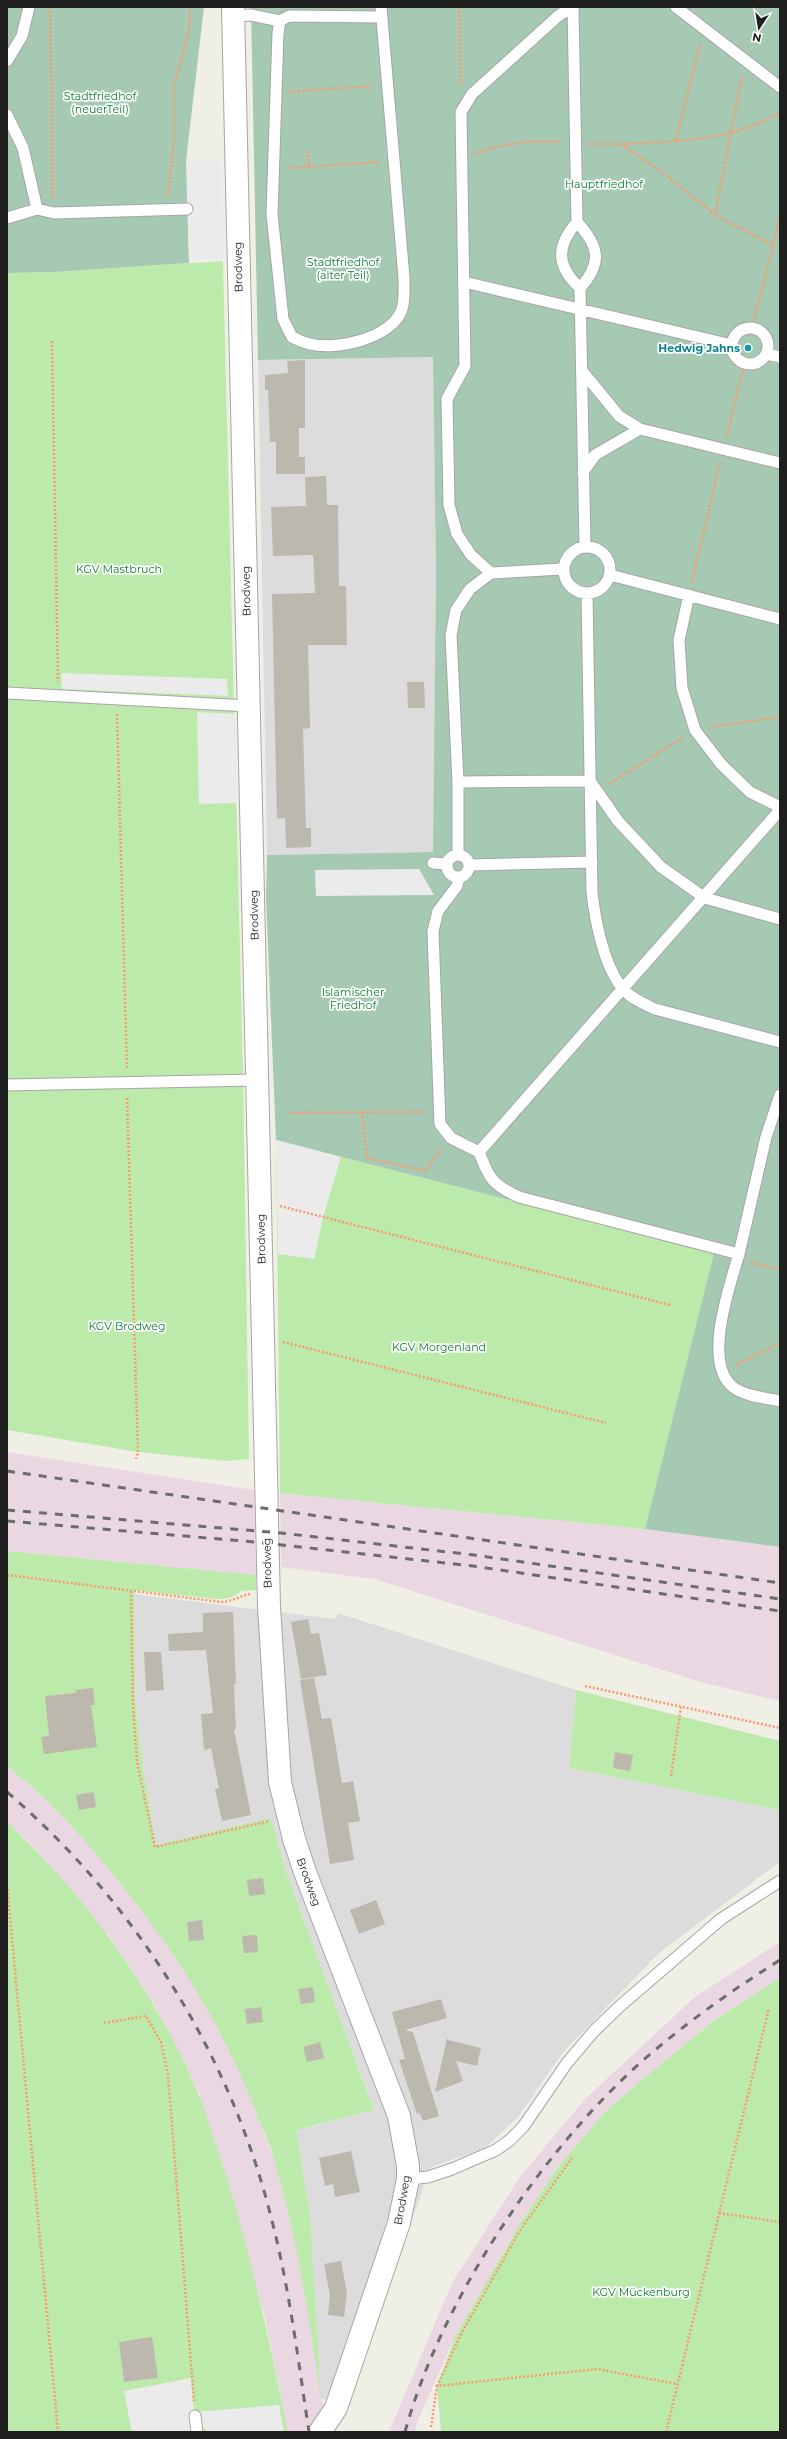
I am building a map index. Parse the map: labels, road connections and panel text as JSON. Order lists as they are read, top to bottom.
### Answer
{
  "streets": {
    "street": ["Brodweg"]
  },
  "parks": [
    "Stadtfriedhof (neuerTeil)",
    "Hauptfriedhof",
    "Stadtfriedhof (alter Teil)",
    "KGV Mastbruch",
    "Islamischer Friedhof",
    "KGV Brodweg",
    "KGV Morgenland",
    "KGV Mückenburg"
  ],
  "places": ["Hedwig Jahns"],
  "north": "bottom"
}
